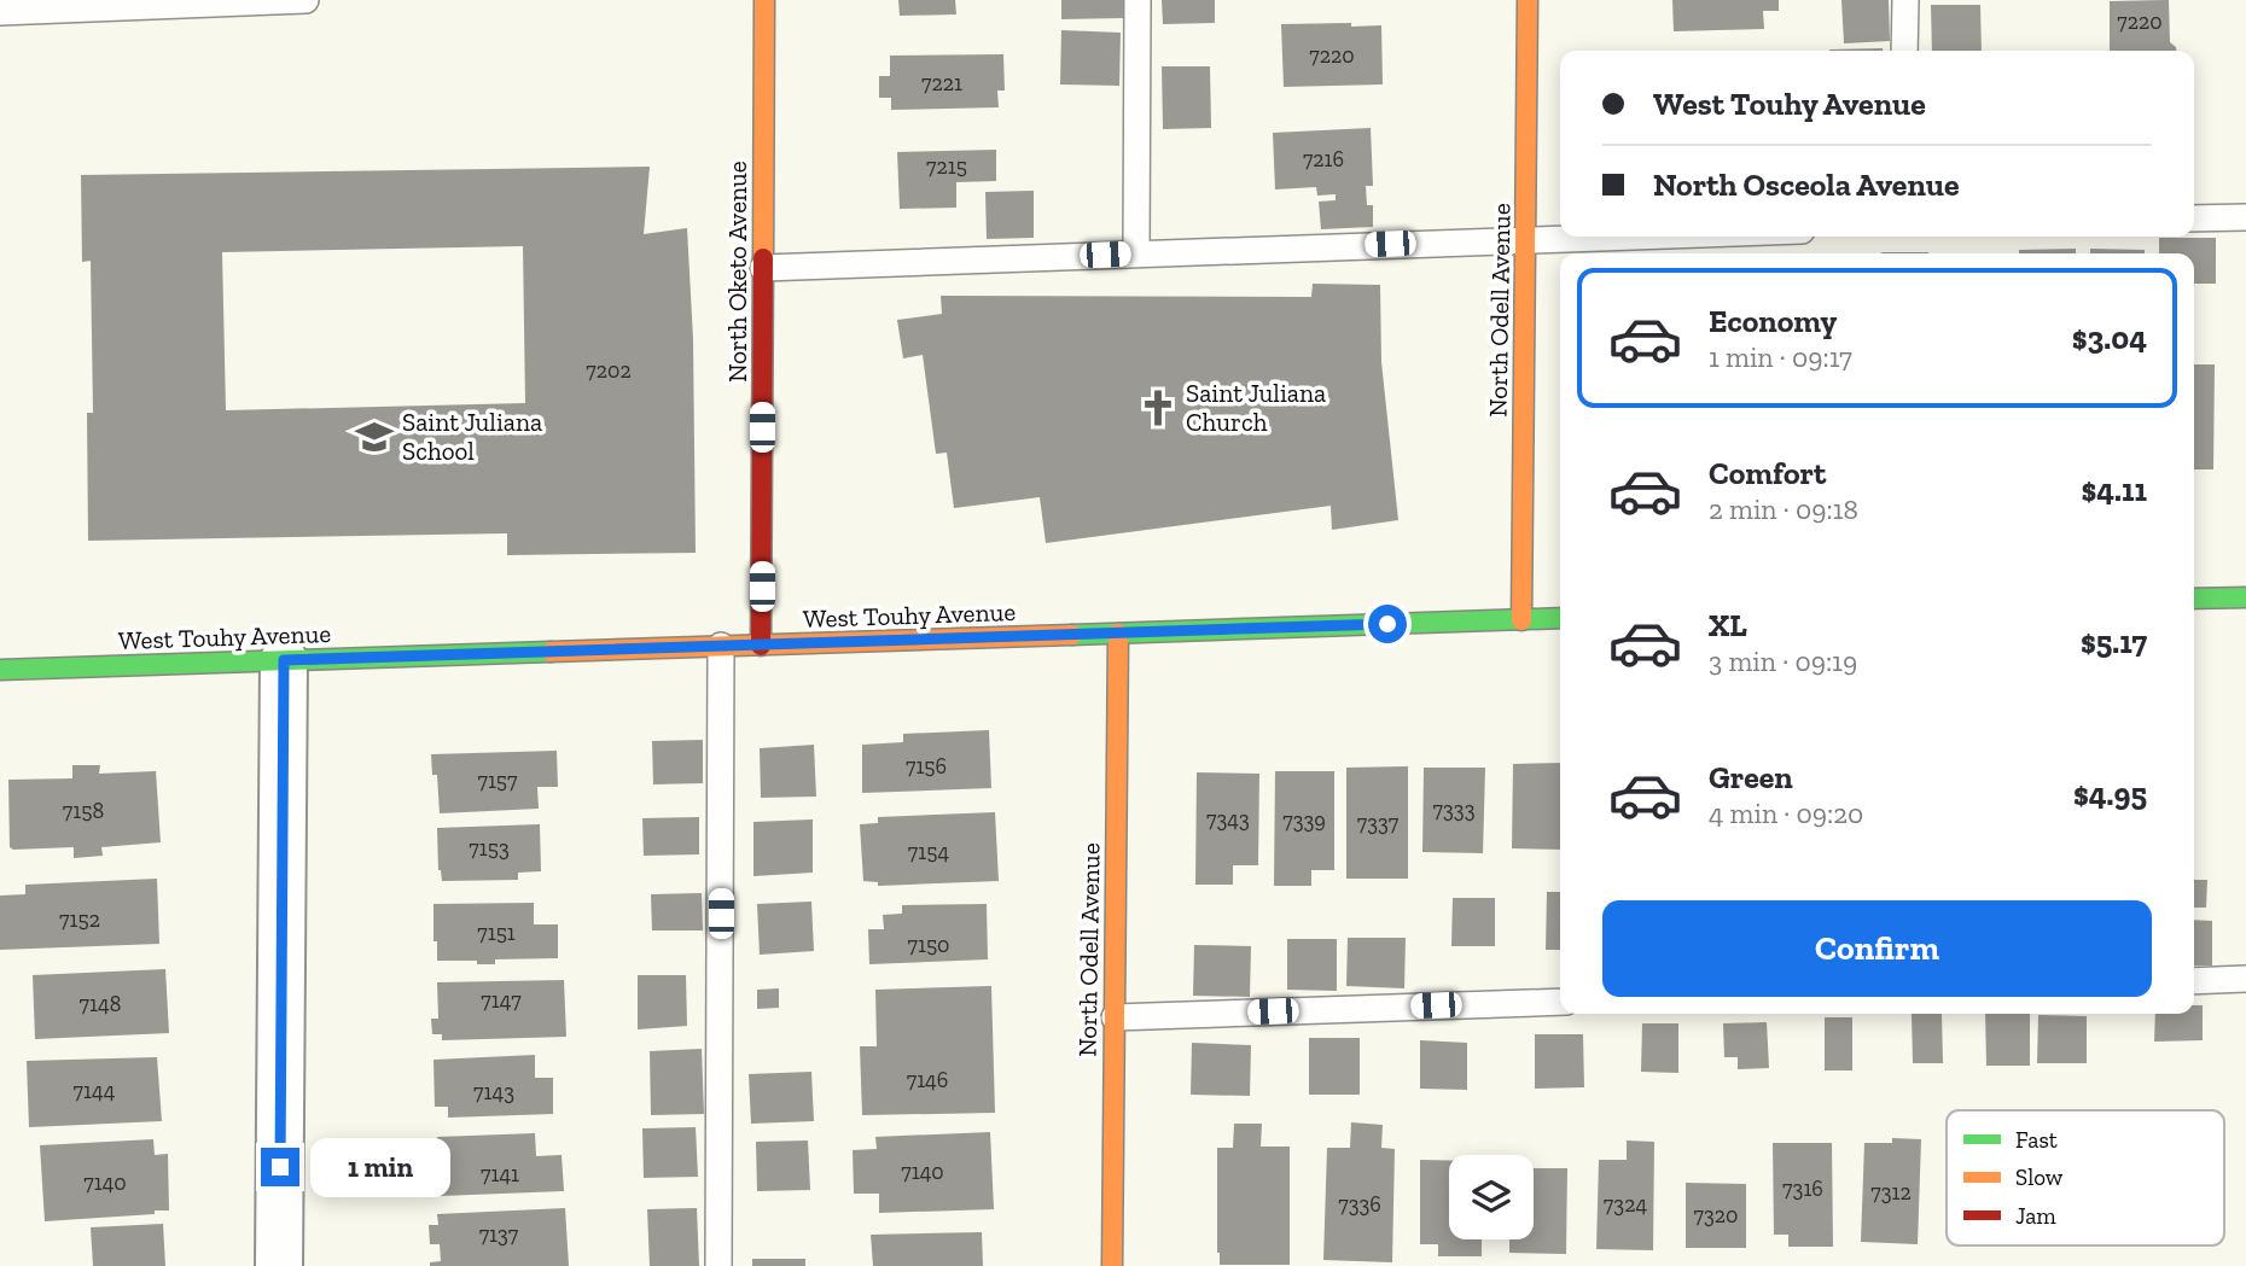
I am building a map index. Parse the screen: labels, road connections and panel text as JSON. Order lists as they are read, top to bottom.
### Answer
{
  "streets": {
    "street": ["North Oketo Avenue", "North Odell Avenue", "West Touhy Avenue"]
  },
  "crossings": [
    ["North Oketo Avenue", "West Touhy Avenue"],
    ["North Odell Avenue", "West Touhy Avenue"]
  ],
  "places": {
    "church": ["Saint Juliana Church"],
    "school or university": ["Saint Juliana School"]
  },
  "house_numbers": [
    "7220",
    "7220",
    "7221",
    "7216",
    "7215",
    "7202",
    "7156",
    "7157",
    "7333",
    "7158",
    "7343",
    "7339",
    "7337",
    "7153",
    "7154",
    "7152",
    "7151",
    "7150",
    "7147",
    "7148",
    "7146",
    "7144",
    "7143",
    "7140",
    "7141",
    "7140",
    "7316",
    "7312",
    "7336",
    "7324",
    "7320",
    "7137"
  ],
  "legend": ["Fast", "Slow", "Jam"],
  "page": {
    "banner": ["West Touhy Avenue", "North Osceola Avenue"],
    "list": [
      {
        "name": "Economy",
        "note": "1 min · 09:17",
        "value": "$3.04"
      },
      {
        "name": "Comfort",
        "note": "2 min · 09:18",
        "value": "$4.11"
      },
      {
        "name": "XL",
        "note": "3 min · 09:19",
        "value": "$5.17"
      },
      {
        "name": "Green",
        "note": "4 min · 09:20",
        "value": "$4.95"
      }
    ],
    "buttons": "Confirm",
    "bubble": "1 min"
  }
}
